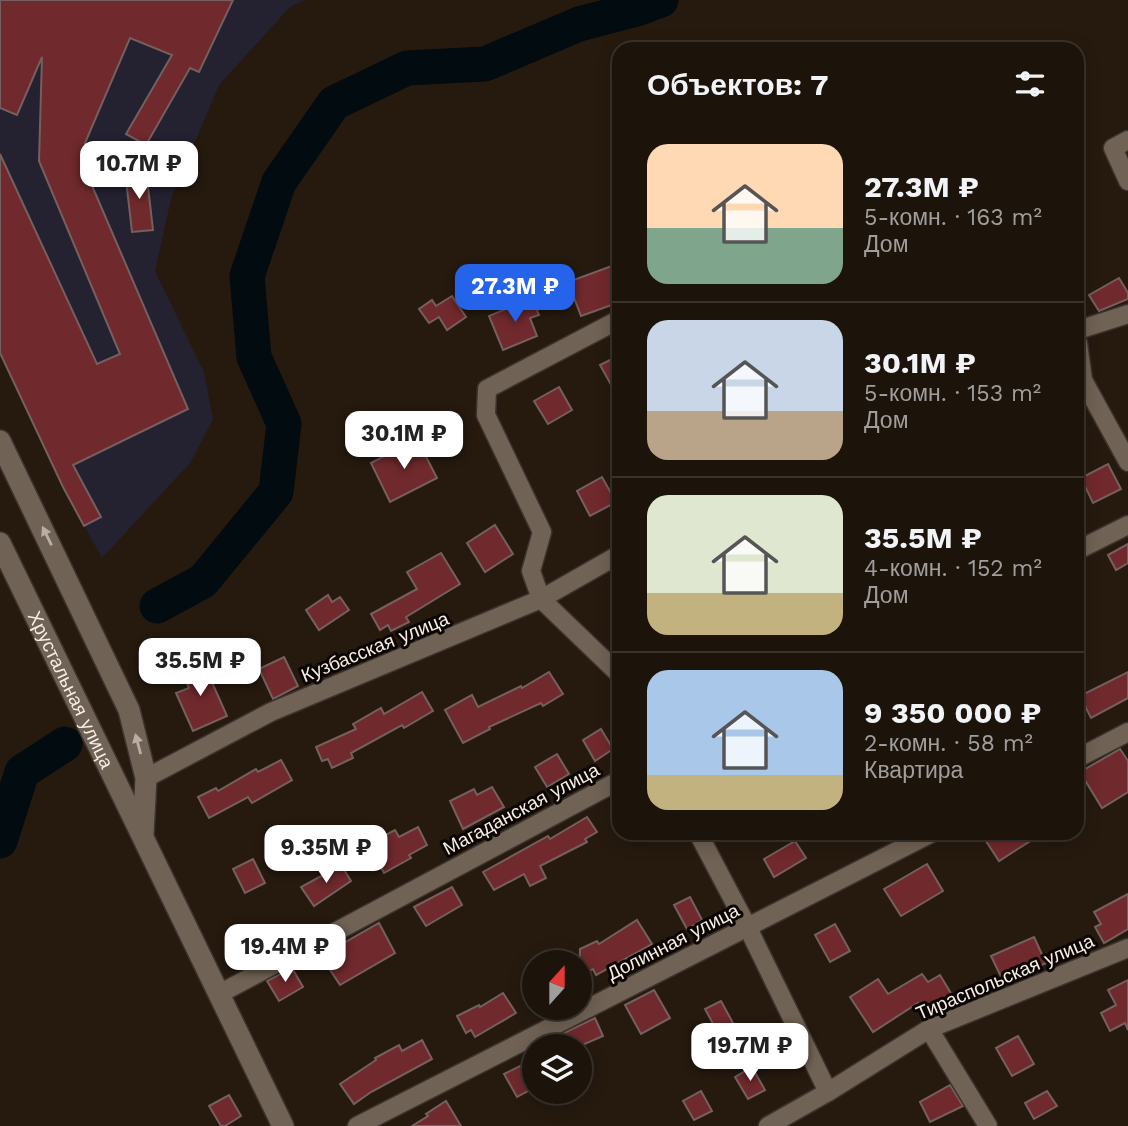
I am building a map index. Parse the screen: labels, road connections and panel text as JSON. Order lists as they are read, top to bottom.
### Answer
{
  "streets": {
    "street": [
      "Кузбасская улица",
      "Хрустальная улица",
      "Магаданская улица",
      "Долинная улица",
      "Тираспольская улица"
    ]
  },
  "crossings": [
    ["Кузбасская улица", "Хрустальная улица"],
    ["Хрустальная улица", "Магаданская улица"]
  ],
  "north": "top",
  "page": {
    "heading": "Объектов: 7",
    "list": [
      {
        "name": "27.3M ₽",
        "note": "5-комн. · 163 m² · Дом"
      },
      {
        "name": "30.1M ₽",
        "note": "5-комн. · 153 m² · Дом"
      },
      {
        "name": "35.5M ₽",
        "note": "4-комн. · 152 m² · Дом"
      },
      {
        "name": "9 350 000 ₽",
        "note": "2-комн. · 58 m² · Квартира"
      }
    ],
    "price": [
      "10.7M ₽",
      "27.3M ₽",
      "30.1M ₽",
      "35.5M ₽",
      "9.35M ₽",
      "19.4M ₽",
      "19.7M ₽"
    ]
  }
}
